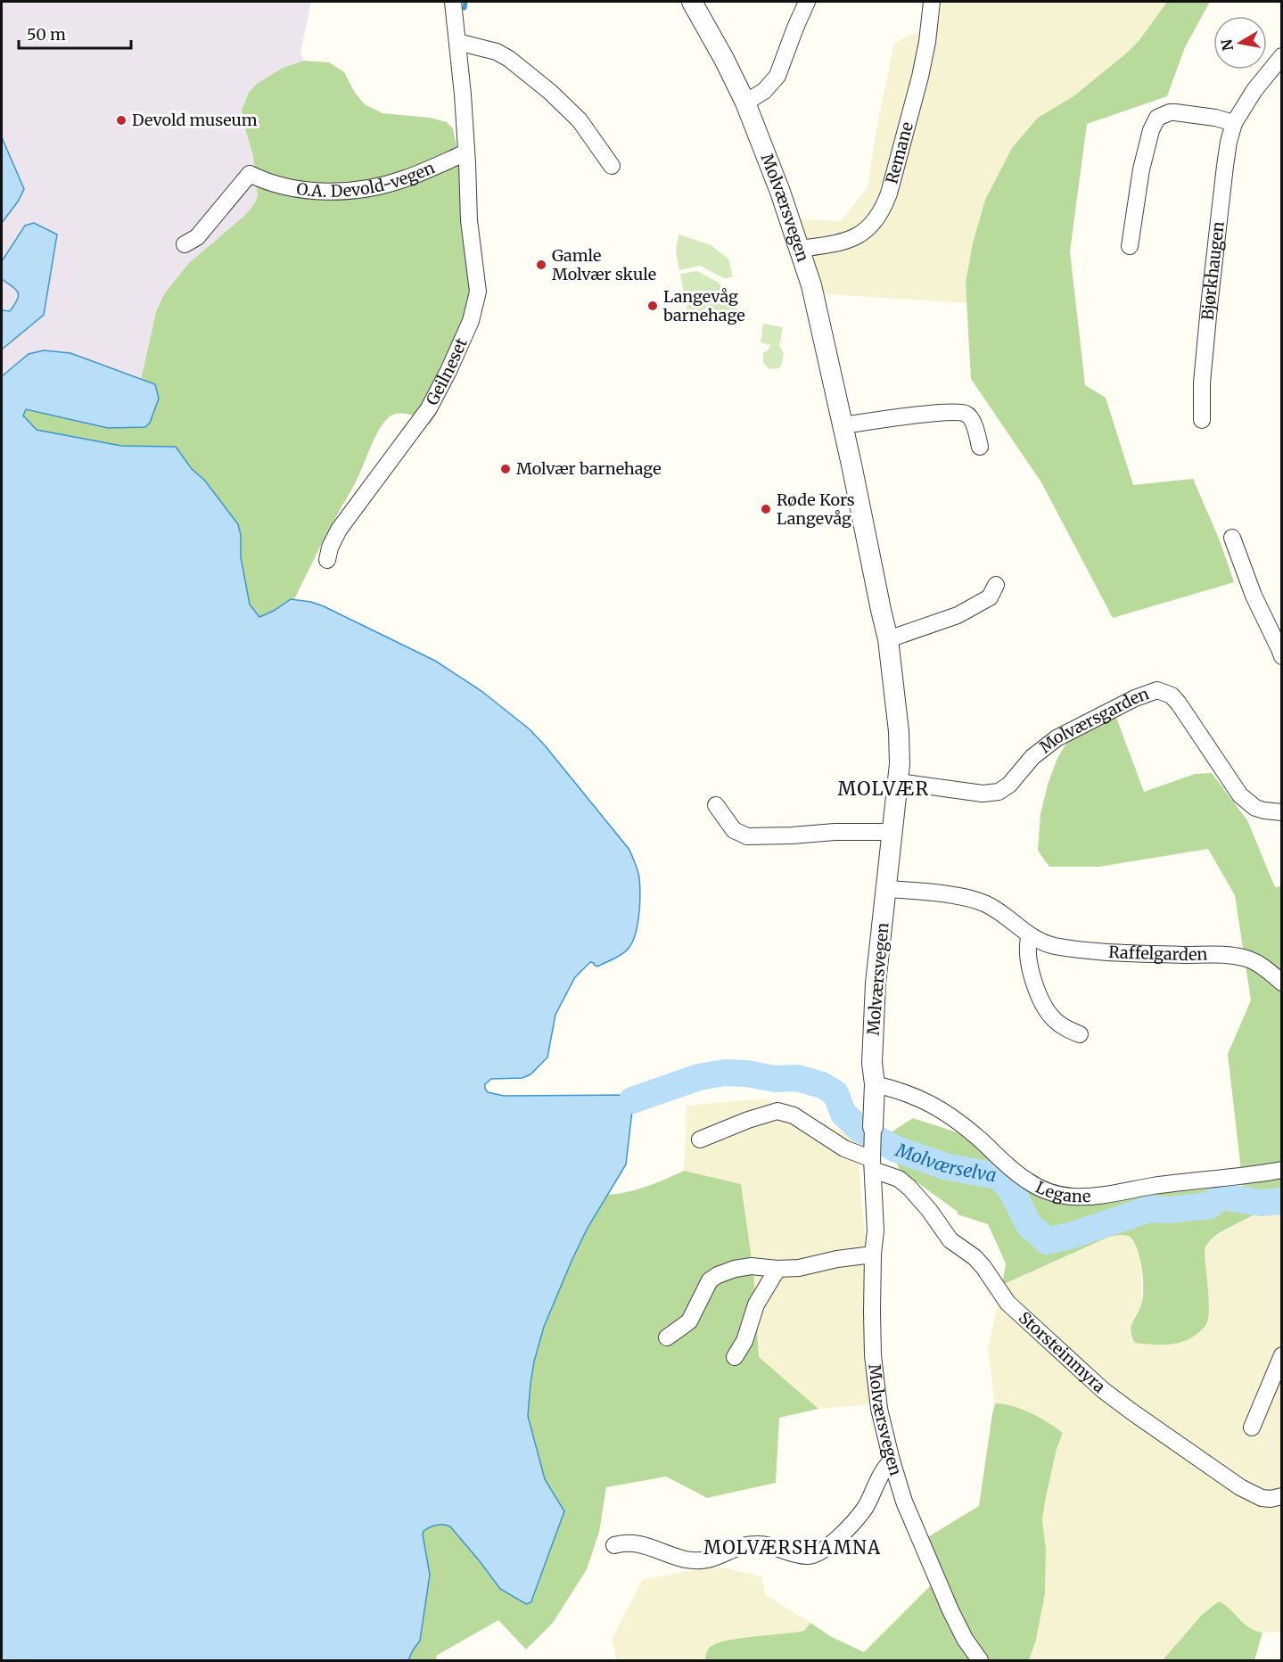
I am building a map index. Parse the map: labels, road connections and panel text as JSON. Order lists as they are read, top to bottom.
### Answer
{
  "streets": {
    "street": [
      "Remane",
      "O.A. Devold-vegen",
      "Molværsvegen",
      "Bjørkhaugen",
      "Geilneset",
      "Molværsgarden",
      "Raffelgarden",
      "Legane",
      "Storsteinmyra"
    ]
  },
  "crossings": [
    ["Remane", "Molværsvegen"],
    ["O.A. Devold-vegen", "Geilneset"],
    ["Molværsvegen", "Molværsgarden"],
    ["Molværsvegen", "Raffelgarden"],
    ["Molværsvegen", "Legane"],
    ["Molværsvegen", "Storsteinmyra"]
  ],
  "districts": ["MOLVÆR", "MOLVÆRSHAMNA"],
  "water": ["Molværselva"],
  "places": [
    "Devold museum",
    "Gamle Molvær skule",
    "Langevåg barnehage",
    "Molvær barnehage",
    "Røde Kors Langevåg"
  ],
  "scale_bar": "50 m",
  "north": "left"
}
